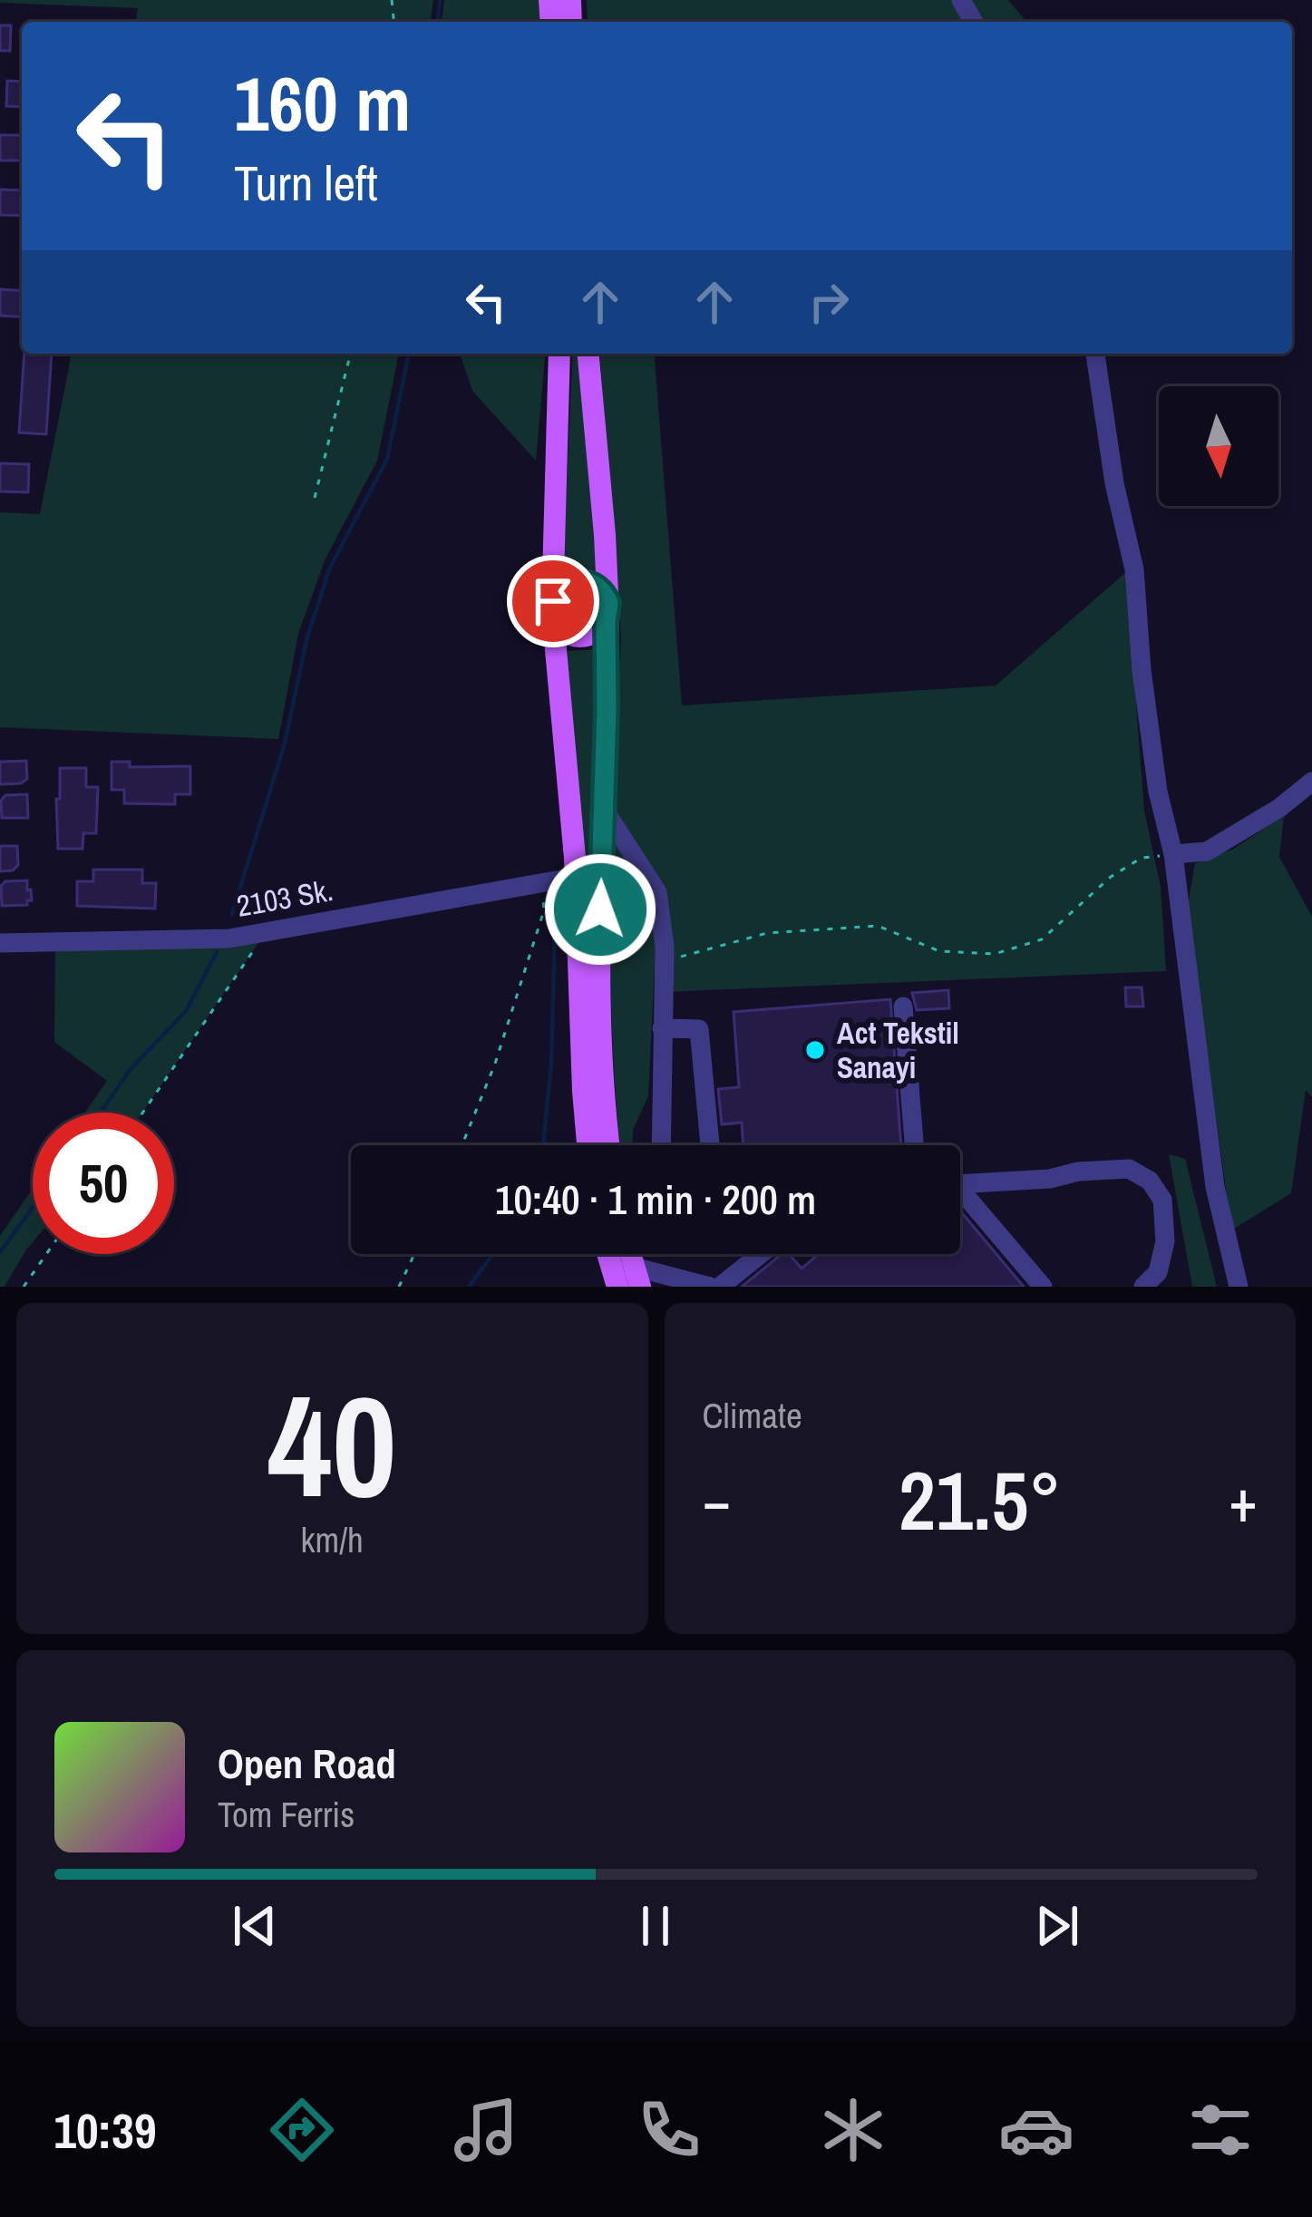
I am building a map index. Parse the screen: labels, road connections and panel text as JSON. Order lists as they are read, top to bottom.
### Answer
{
  "streets": {
    "street": ["2103 Sk."]
  },
  "places": ["Act Tekstil Sanayi"],
  "north": "bottom",
  "page": {
    "turn": ["160 m", "Turn left"],
    "limit": "50",
    "trip": "10:40 · 1 min · 200 m",
    "tile": [
      ["40", "km/h"],
      "Climate"
    ],
    "heat": ["−", "21.5°", "+"],
    "song": ["Open Road", "Tom Ferris"],
    "tabs": "10:39"
  }
}
